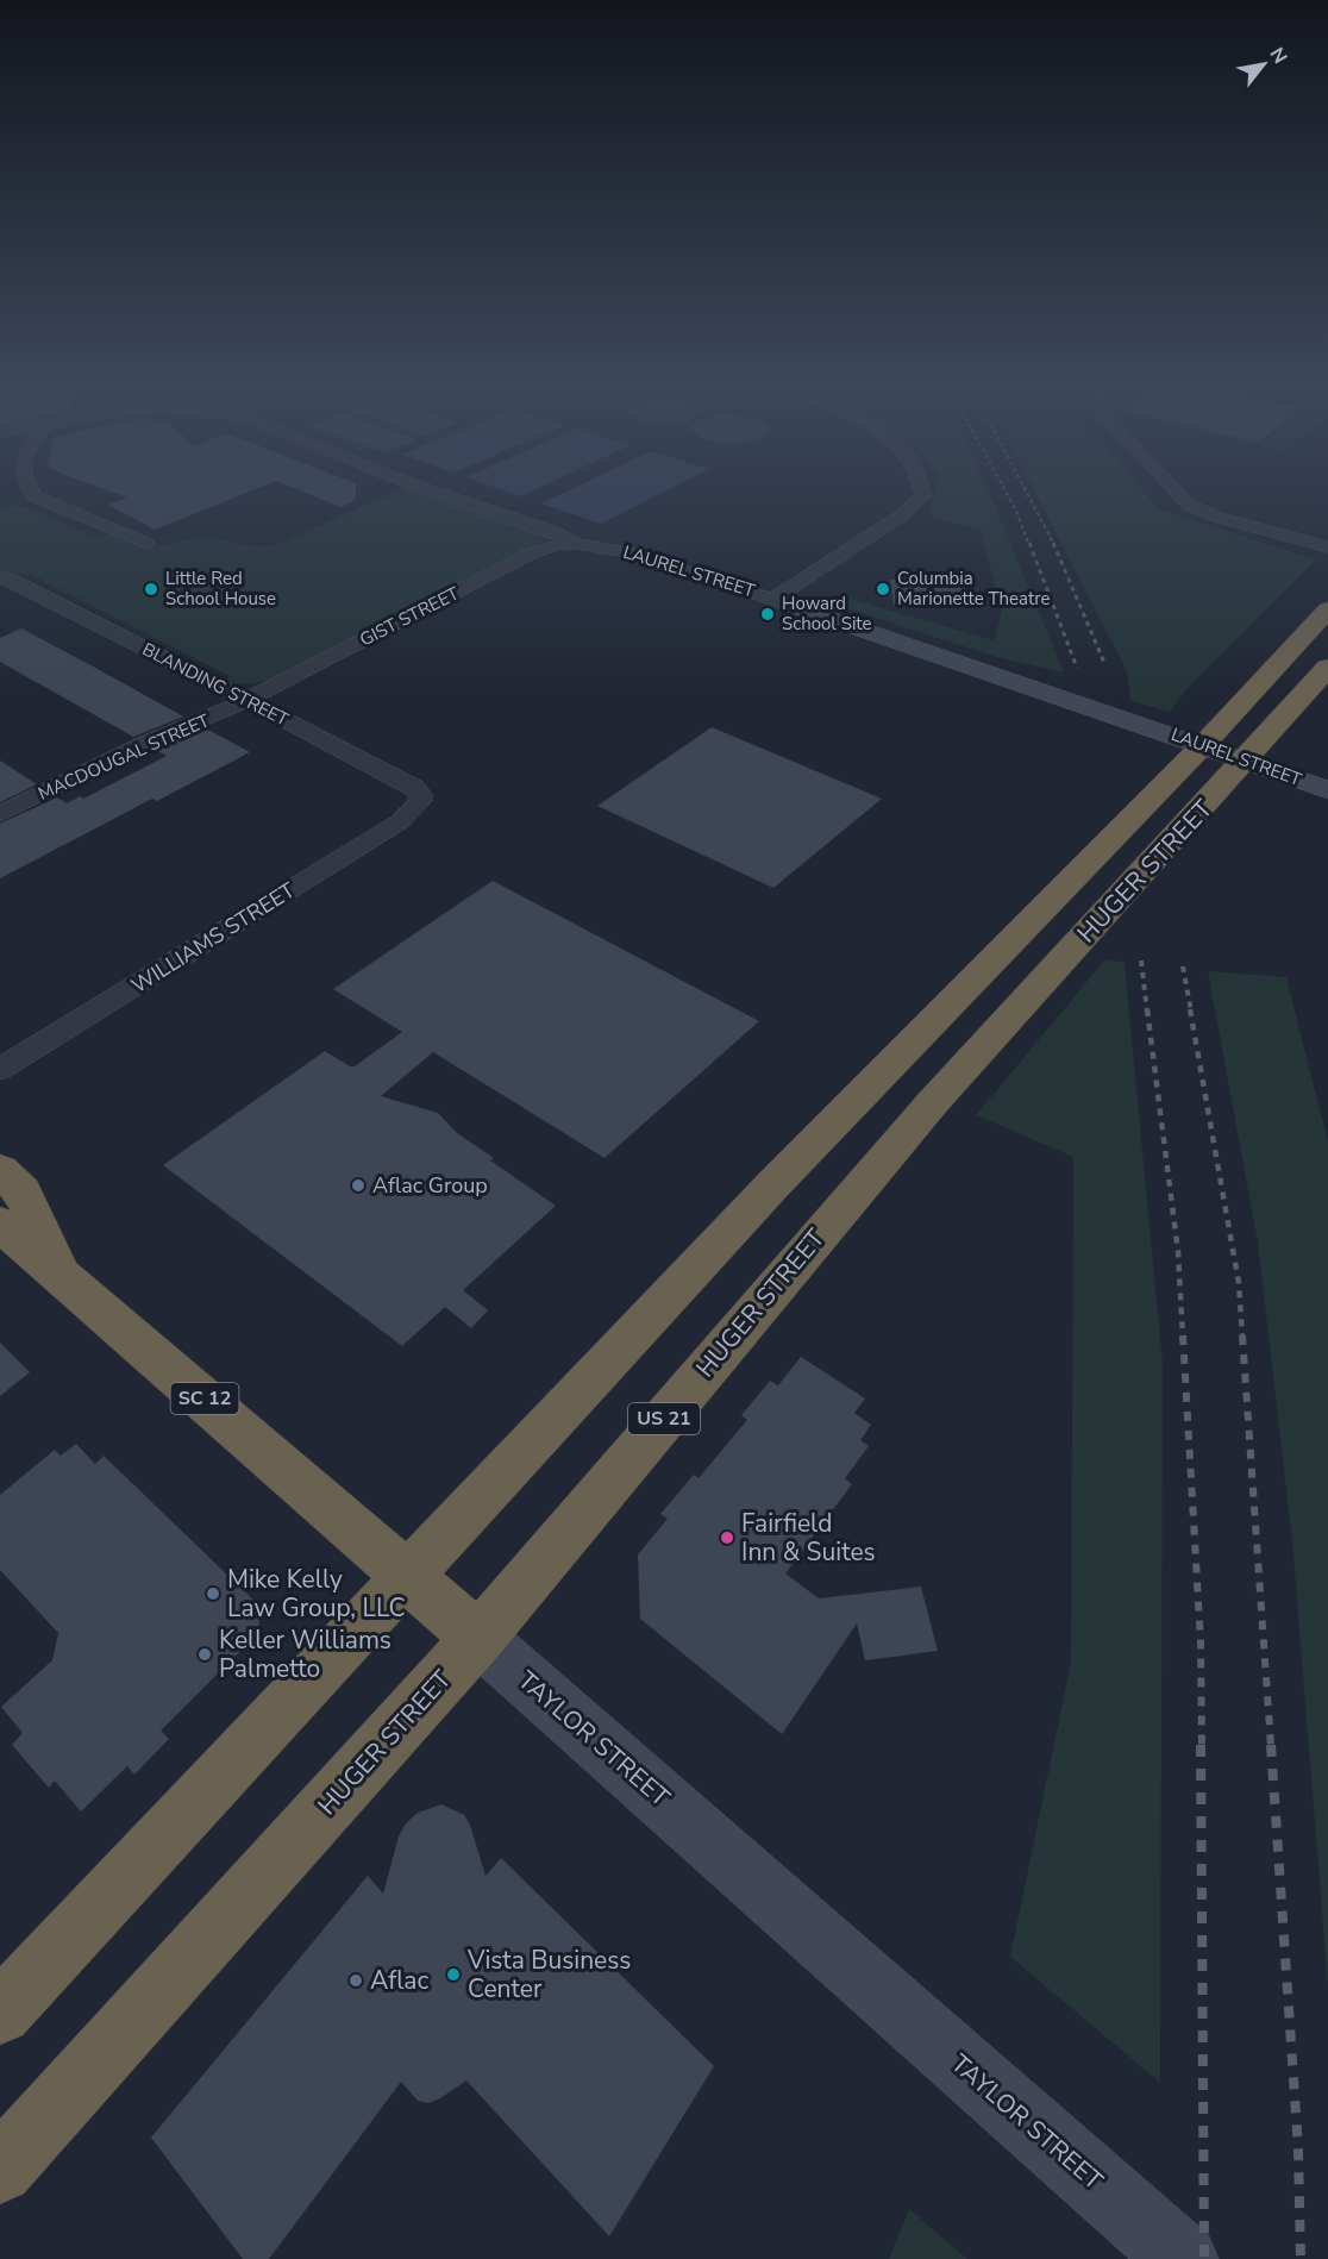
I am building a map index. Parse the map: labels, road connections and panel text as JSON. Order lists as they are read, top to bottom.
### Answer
{
  "streets": {
    "highway": [
      "HUGER STREET",
      "SC 12",
      "US 21",
      "TAYLOR STREET"
    ],
    "street": [
      "LAUREL STREET",
      "GIST STREET",
      "BLANDING STREET",
      "MACDOUGAL STREET",
      "WILLIAMS STREET"
    ]
  },
  "crossings": [
    ["LAUREL STREET", "GIST STREET"],
    ["LAUREL STREET", "HUGER STREET"],
    ["GIST STREET", "BLANDING STREET"],
    ["GIST STREET", "MACDOUGAL STREET"],
    ["BLANDING STREET", "MACDOUGAL STREET"],
    ["BLANDING STREET", "WILLIAMS STREET"],
    ["HUGER STREET", "TAYLOR STREET"]
  ],
  "places": [
    "Little Red School House",
    "Columbia Marionette Theatre",
    "Howard School Site",
    "Aflac Group",
    "Fairfield Inn & Suites",
    "Mike Kelly Law Group, LLC",
    "Keller Williams Palmetto",
    "Vista Business Center",
    "Aflac"
  ],
  "north": "top right"
}
